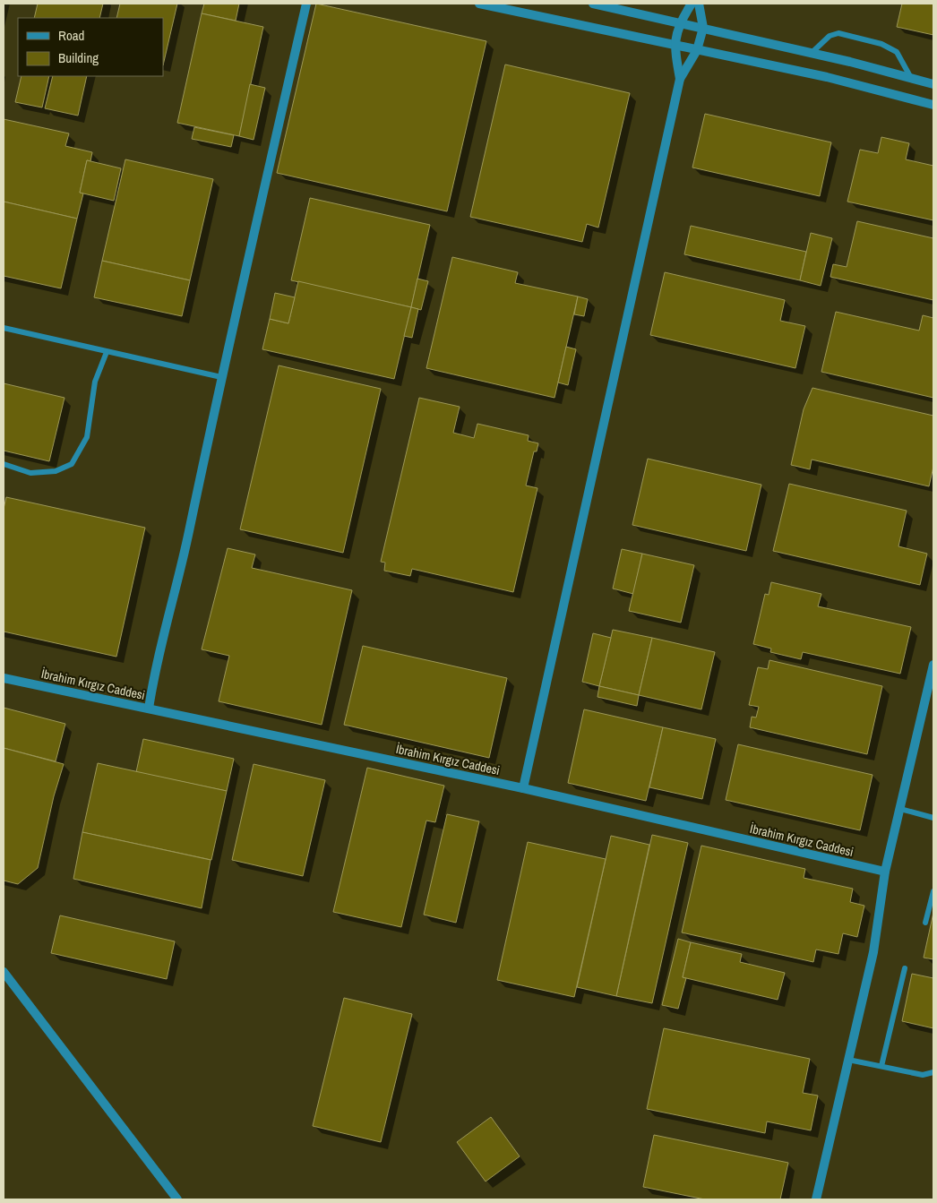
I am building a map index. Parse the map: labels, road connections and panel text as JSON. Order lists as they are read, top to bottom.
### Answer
{
  "streets": {
    "street": ["İbrahim Kırgız Caddesi"]
  },
  "legend": ["Road", "Building"]
}
